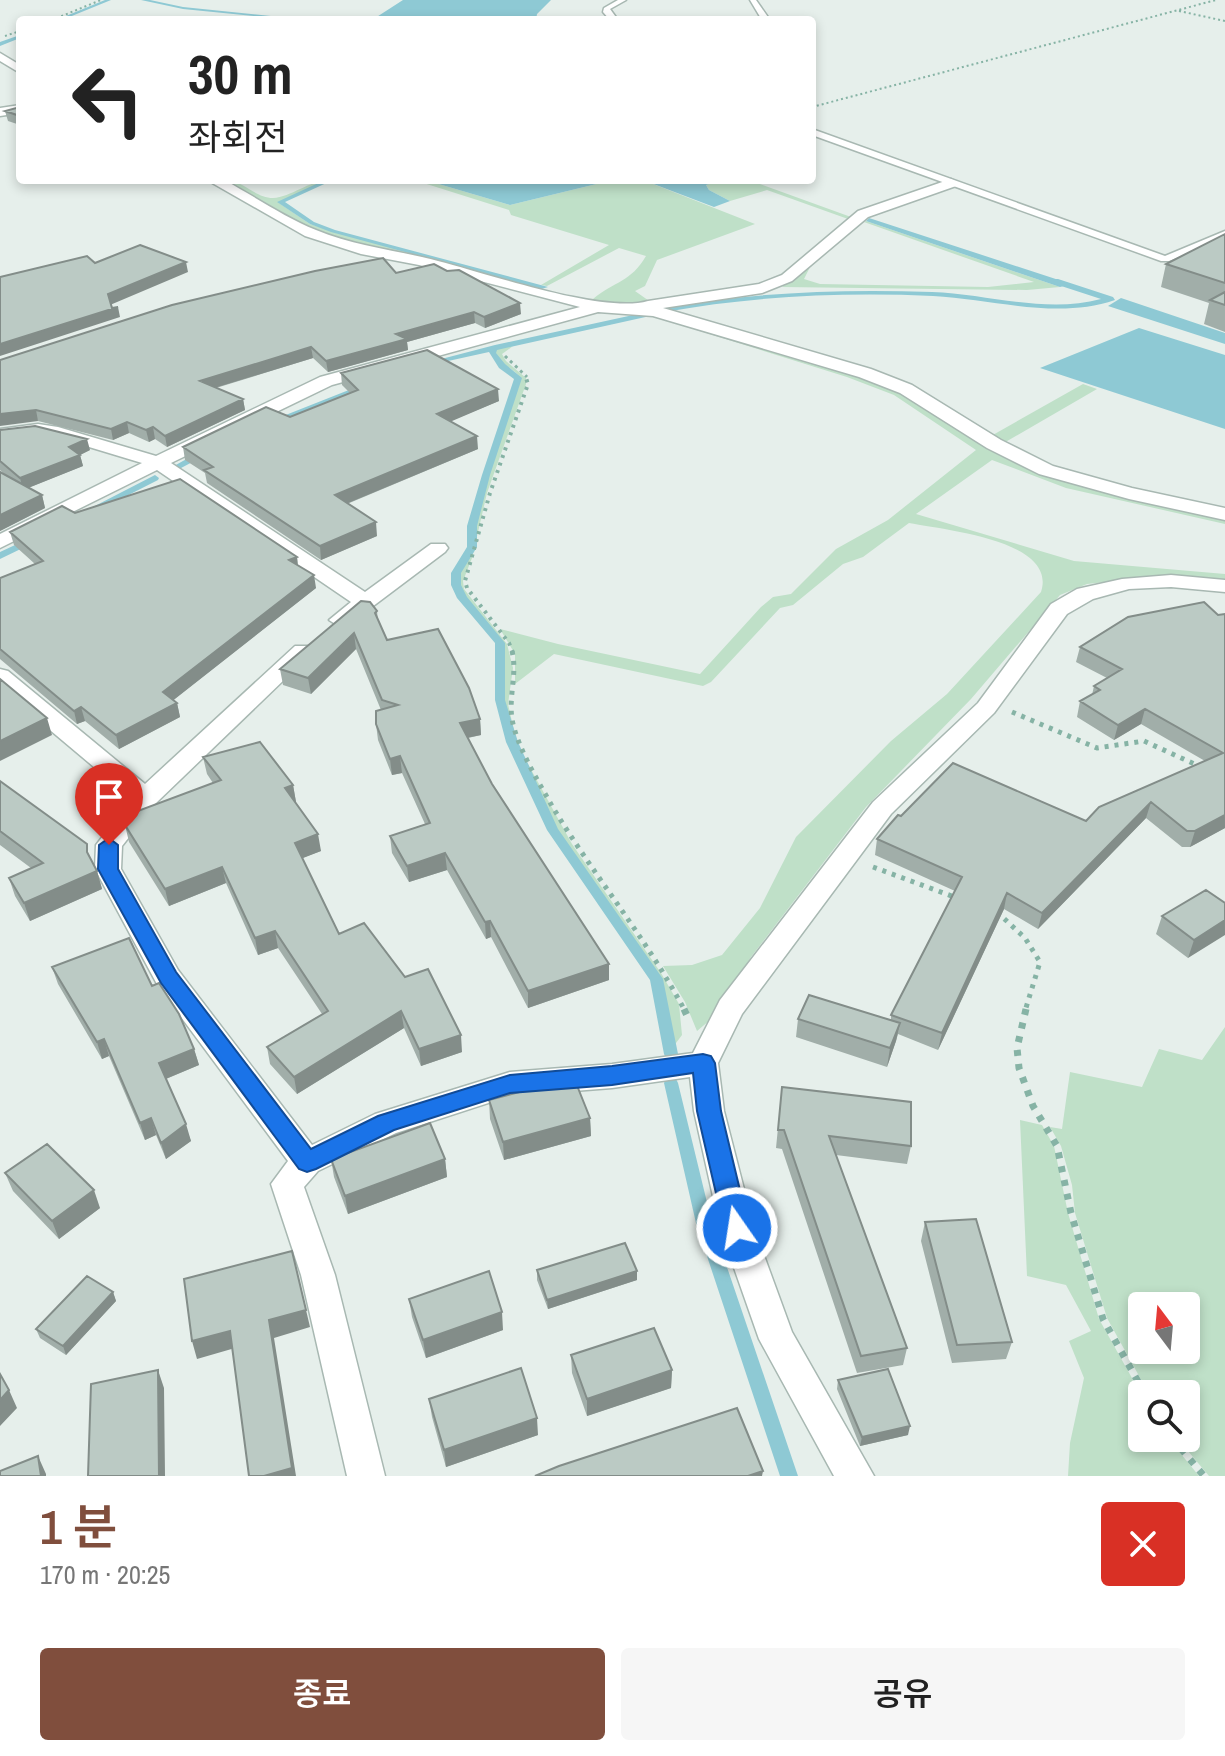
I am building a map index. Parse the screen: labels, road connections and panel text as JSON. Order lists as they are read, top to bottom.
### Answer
{
  "north": "top",
  "page": {
    "turn": ["30 m", "좌회전"],
    "heading": ["1 분", "170 m · 20:25"],
    "buttons": ["종료", "공유"]
  }
}
